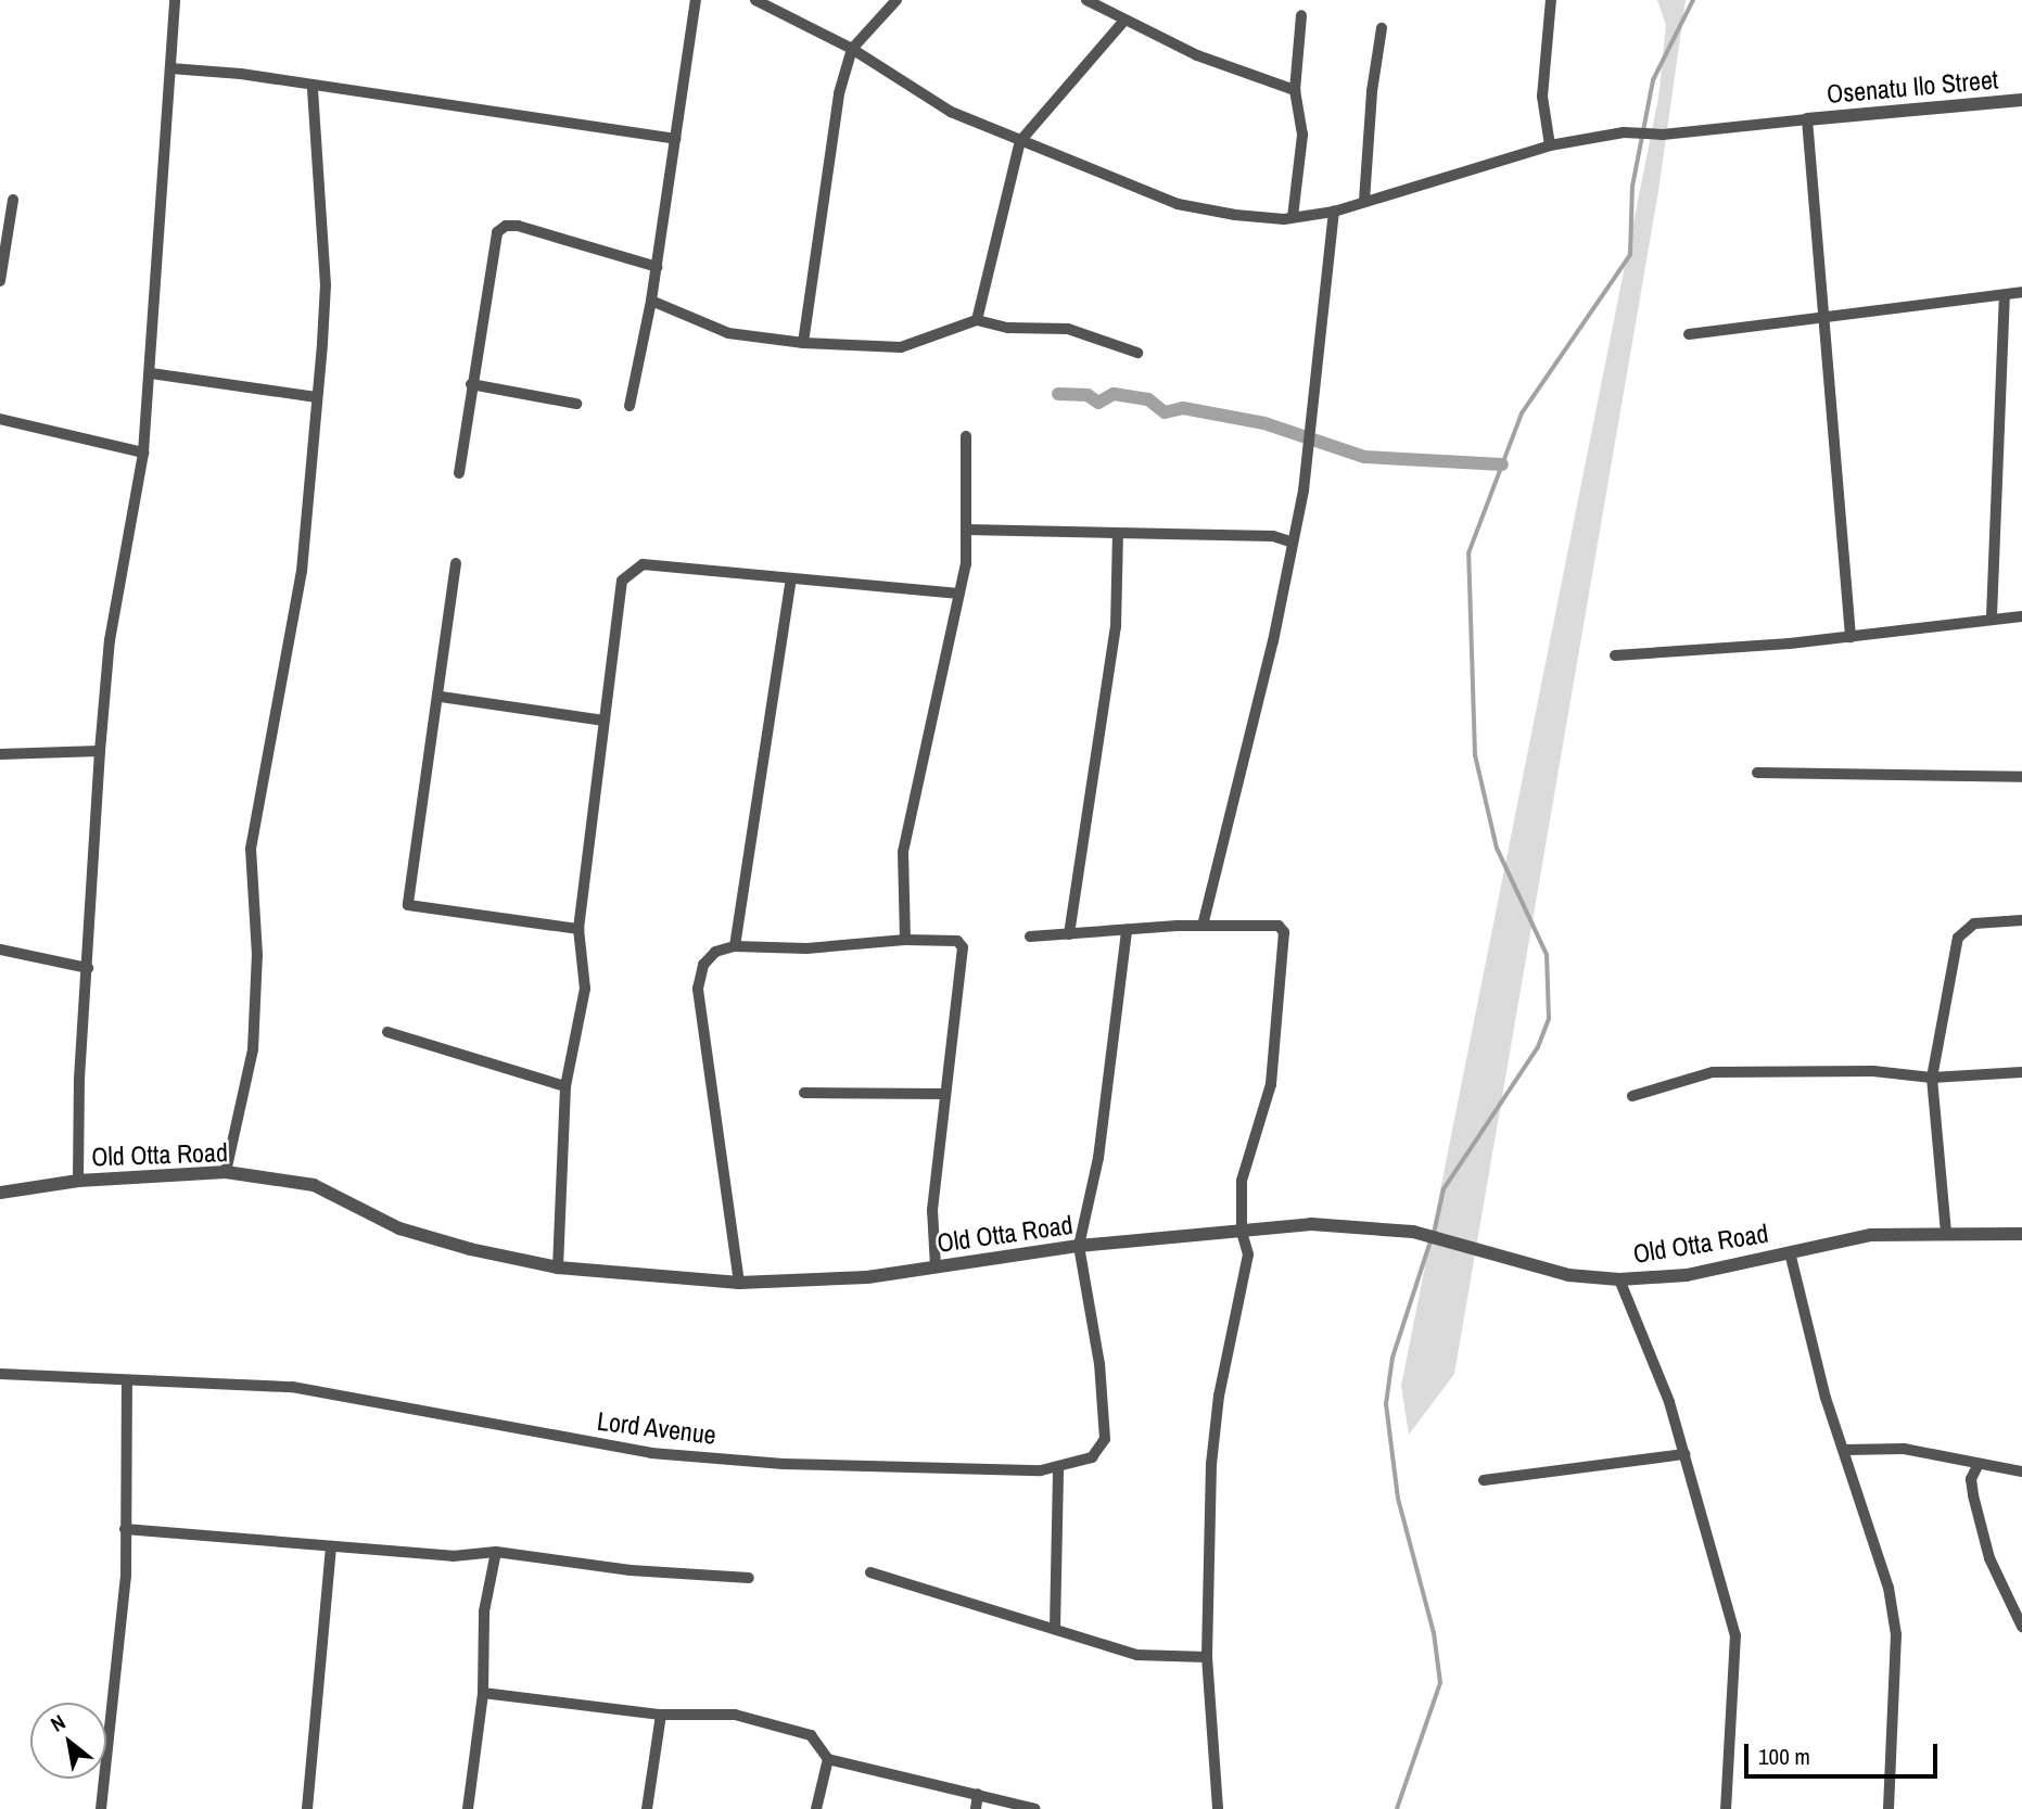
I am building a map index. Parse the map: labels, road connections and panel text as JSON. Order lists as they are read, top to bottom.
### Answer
{
  "streets": {
    "street": ["Osenatu Ilo Street", "Old Otta Road", "Lord Avenue"]
  },
  "crossings": [
    ["Old Otta Road", "Lord Avenue"]
  ],
  "scale_bar": "100 m",
  "north": "top left"
}
